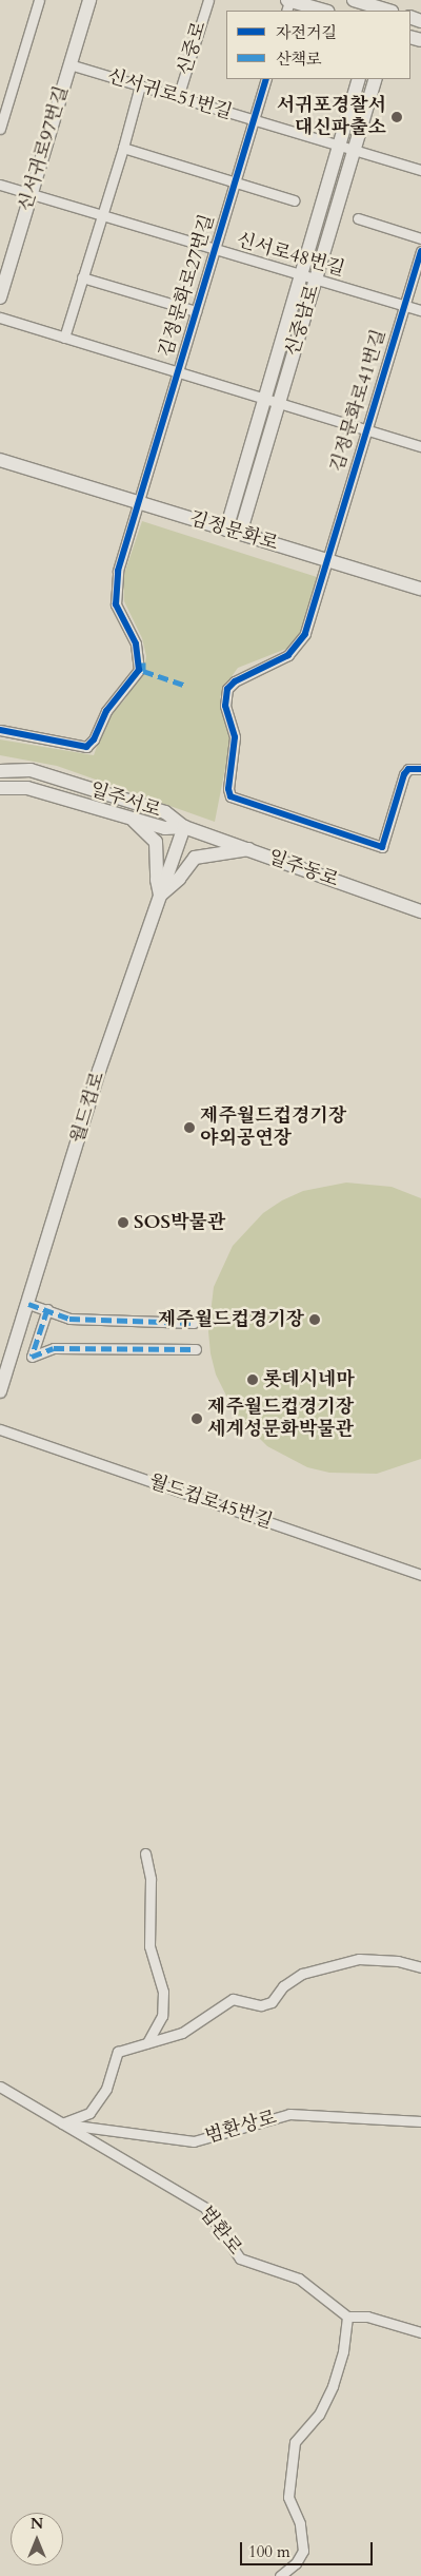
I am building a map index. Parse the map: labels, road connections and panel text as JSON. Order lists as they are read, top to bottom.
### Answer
{
  "streets": {
    "street": [
      "신중로",
      "신서귀로51번길",
      "신서귀로97번길",
      "신서로48번길",
      "김정문화로27번길",
      "신중남로",
      "김정문화로41번길",
      "김정문화로",
      "일주서로",
      "일주동로",
      "월드컵로",
      "월드컵로45번길",
      "범환상로",
      "법환로"
    ]
  },
  "crossings": [
    ["신중로", "신서귀로51번길"],
    ["신서귀로51번길", "신서귀로97번길"],
    ["신서귀로51번길", "김정문화로27번길"],
    ["신서귀로51번길", "신중남로"],
    ["신서귀로97번길", "신서로48번길"],
    ["신서로48번길", "김정문화로27번길"],
    ["신서로48번길", "신중남로"],
    ["신서로48번길", "김정문화로41번길"],
    ["김정문화로27번길", "김정문화로41번길"],
    ["김정문화로27번길", "김정문화로"],
    ["신중남로", "김정문화로41번길"],
    ["신중남로", "김정문화로"],
    ["김정문화로41번길", "김정문화로"],
    ["일주서로", "일주동로"],
    ["일주서로", "월드컵로"],
    ["일주동로", "월드컵로"],
    ["범환상로", "법환로"]
  ],
  "places": [
    "서귀포경찰서 대신파출소",
    "제주월드컵경기장 야외공연장",
    "SOS박물관",
    "제주월드컵경기장",
    "롯데시네마",
    "제주월드컵경기장 세계성문화박물관"
  ],
  "legend": ["자전거길", "산책로"],
  "scale_bar": "100 m",
  "north": "top"
}
